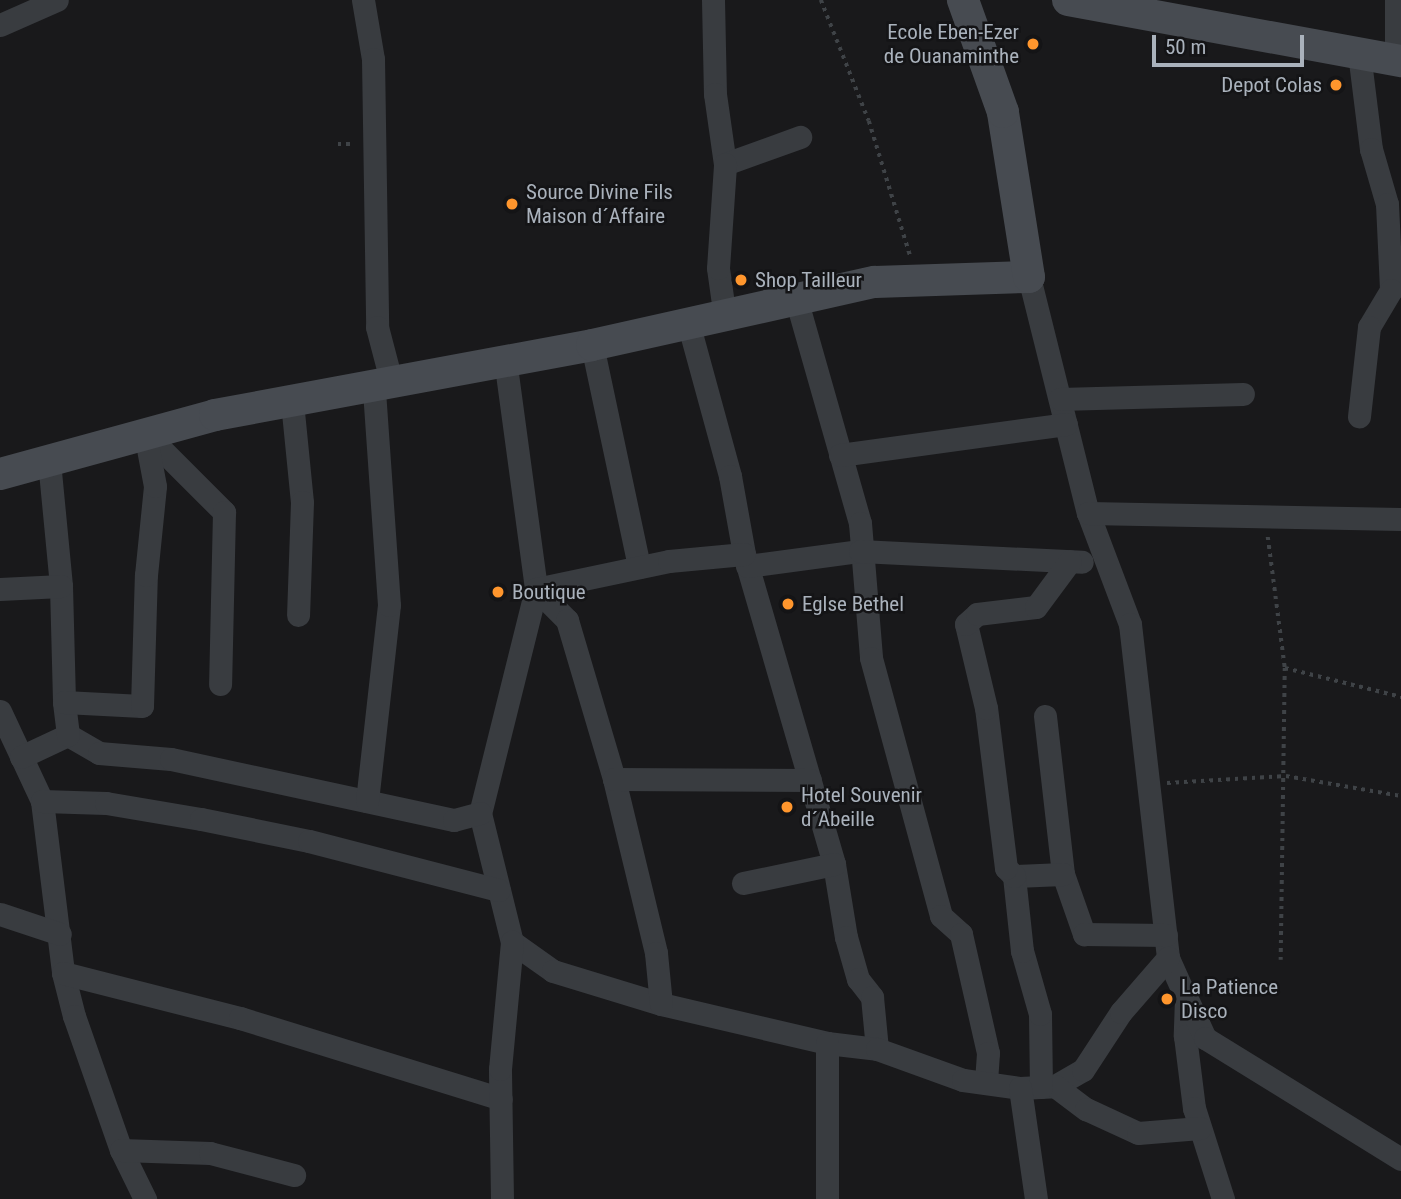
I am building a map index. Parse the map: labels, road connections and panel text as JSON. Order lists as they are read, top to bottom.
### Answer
{
  "places": [
    "Ecole Eben-Ezer de Ouanaminthe",
    "Depot Colas",
    "Source Divine Fils Maison d´Affaire",
    "Shop Tailleur",
    "Boutique",
    "Eglse Bethel",
    "Hotel Souvenir d´Abeille",
    "La Patience Disco"
  ],
  "scale_bar": "50 m"
}
